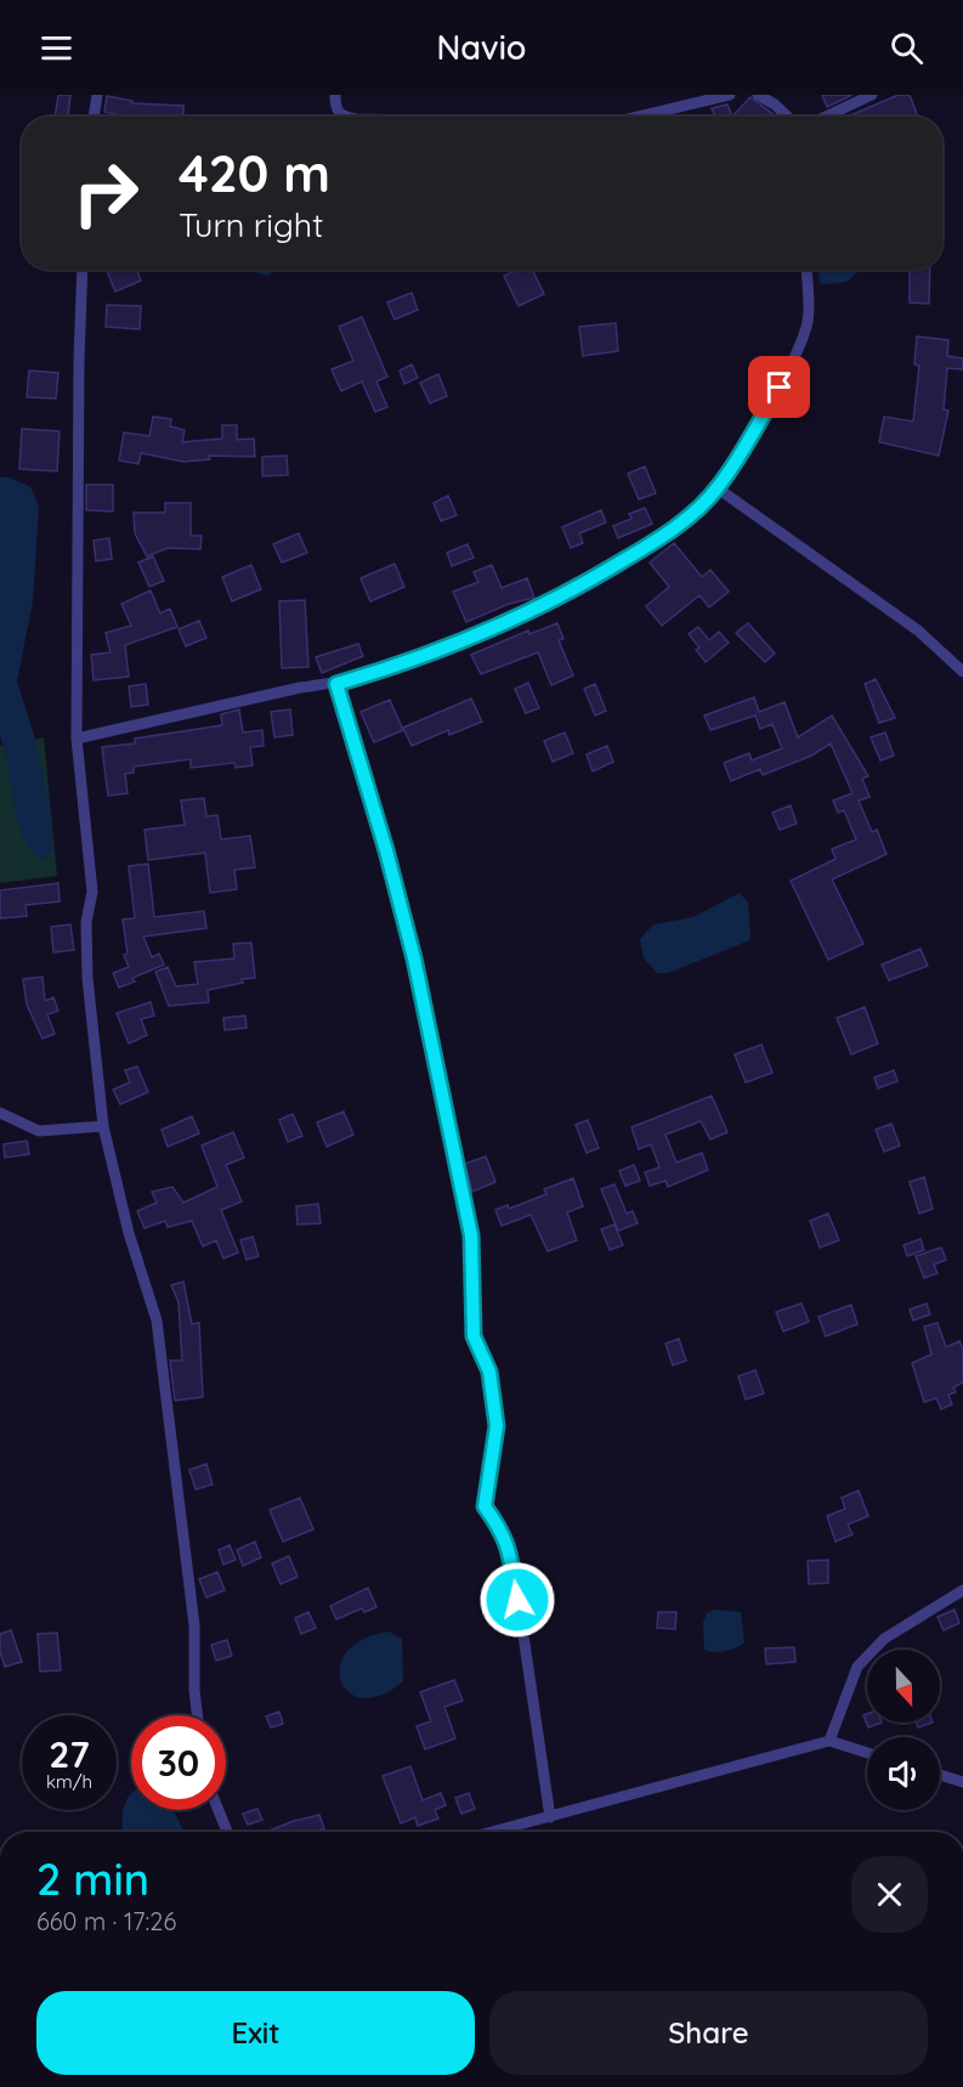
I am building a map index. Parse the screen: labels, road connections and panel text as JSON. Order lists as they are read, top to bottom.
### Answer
{
  "north": "bottom",
  "page": {
    "header": "Navio",
    "turn": ["420 m", "Turn right"],
    "speed": "27 km/h",
    "limit": "30",
    "heading": ["2 min", "660 m · 17:26"],
    "buttons": ["Exit", "Share"]
  }
}
